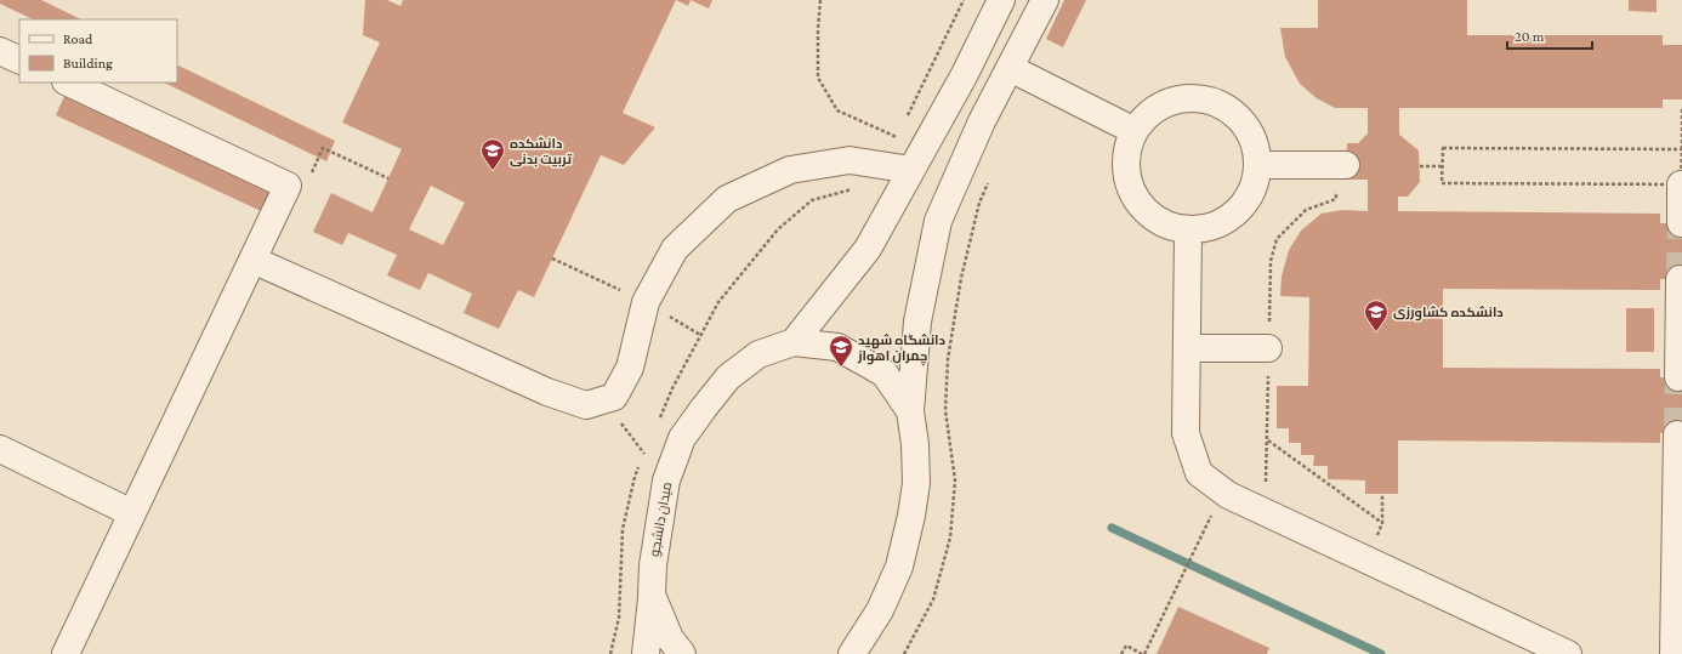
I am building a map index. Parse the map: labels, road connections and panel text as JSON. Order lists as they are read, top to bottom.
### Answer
{
  "streets": {
    "lane": ["میدان دانشجو"]
  },
  "places": {
    "school or university": ["دانشکده تربیت بدنی", "دانشکده کشاورزی", "دانشگاه شهید چمران اهواز"]
  },
  "legend": ["Road", "Building"],
  "scale_bar": "20 m"
}
